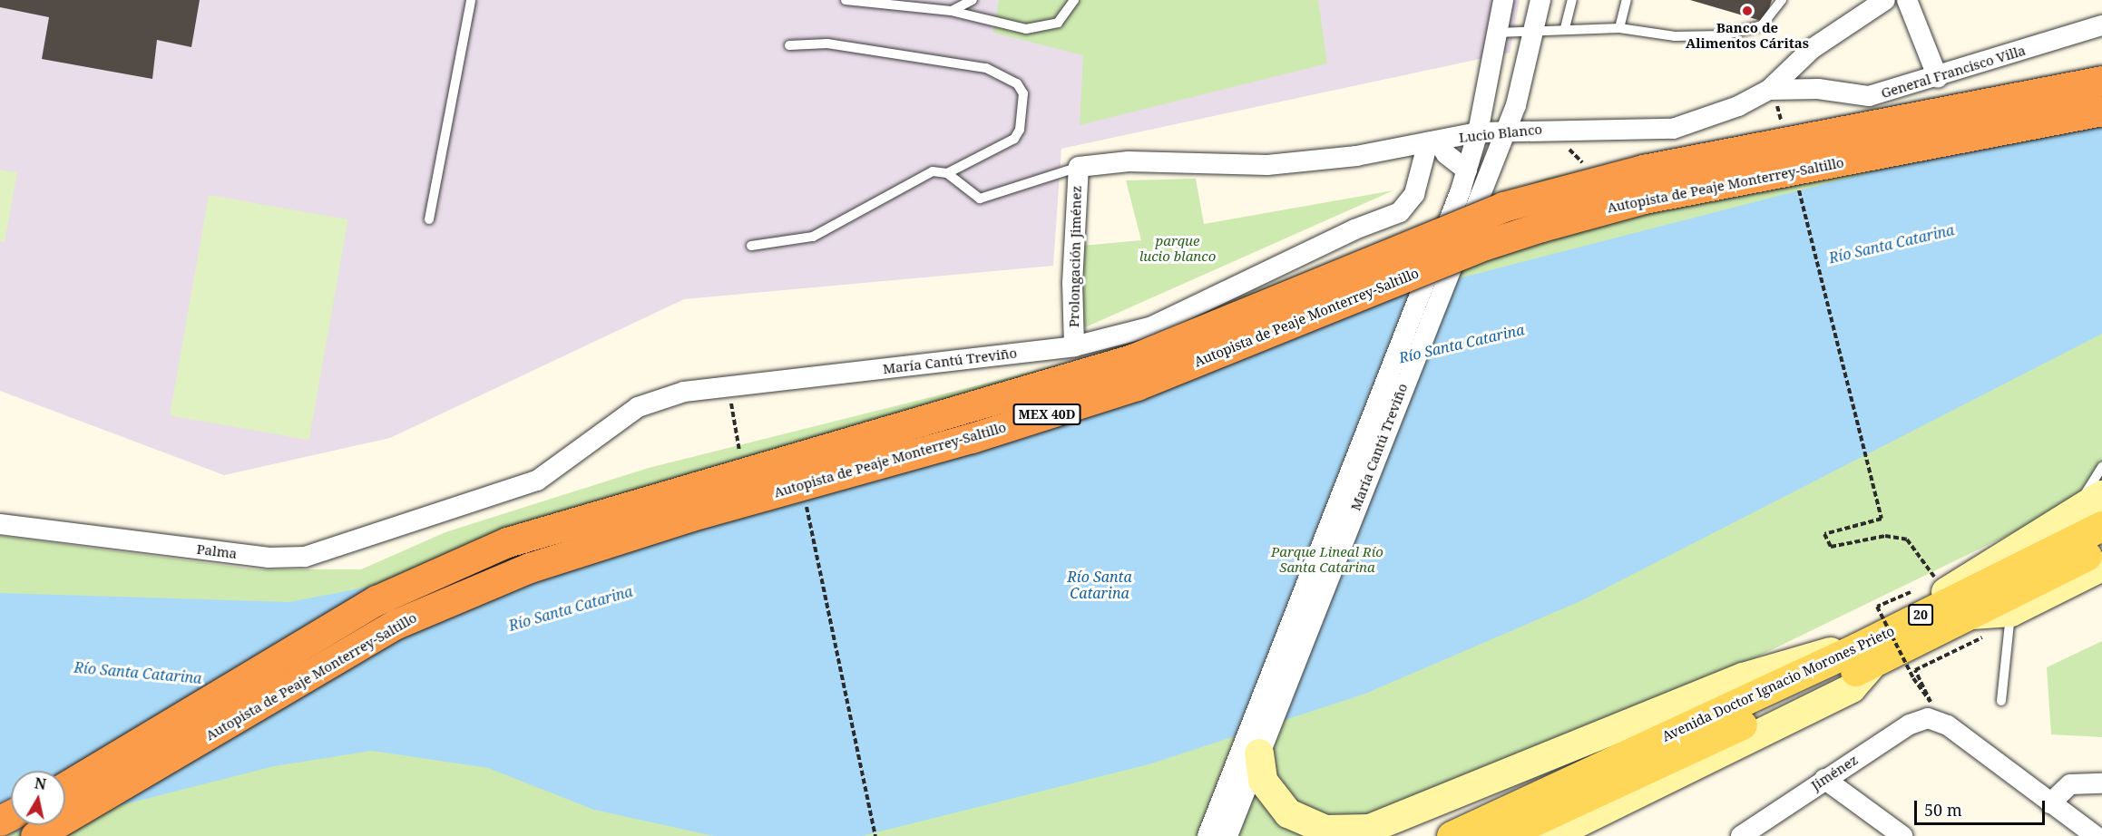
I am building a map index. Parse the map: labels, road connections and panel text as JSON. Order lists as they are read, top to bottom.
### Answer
{
  "streets": {
    "highway": ["Autopista de Peaje Monterrey-Saltillo", "MEX 40D"],
    "main road": ["20", "Avenida Doctor Ignacio Morones Prieto"],
    "street": [
      "General Francisco Villa",
      "Lucio Blanco",
      "Prolongación Jiménez",
      "María Cantú Treviño",
      "Palma",
      "Jiménez"
    ]
  },
  "crossings": [
    ["General Francisco Villa", "Lucio Blanco"],
    ["Lucio Blanco", "Prolongación Jiménez"],
    ["Lucio Blanco", "María Cantú Treviño"],
    ["Prolongación Jiménez", "María Cantú Treviño"],
    ["María Cantú Treviño", "Palma"],
    ["20", "Avenida Doctor Ignacio Morones Prieto"]
  ],
  "water": ["Río Santa Catarina"],
  "parks": ["parque lucio blanco", "Parque Lineal Río Santa Catarina"],
  "places": ["Banco de Alimentos Cáritas"],
  "scale_bar": "50 m",
  "north": "top"
}
